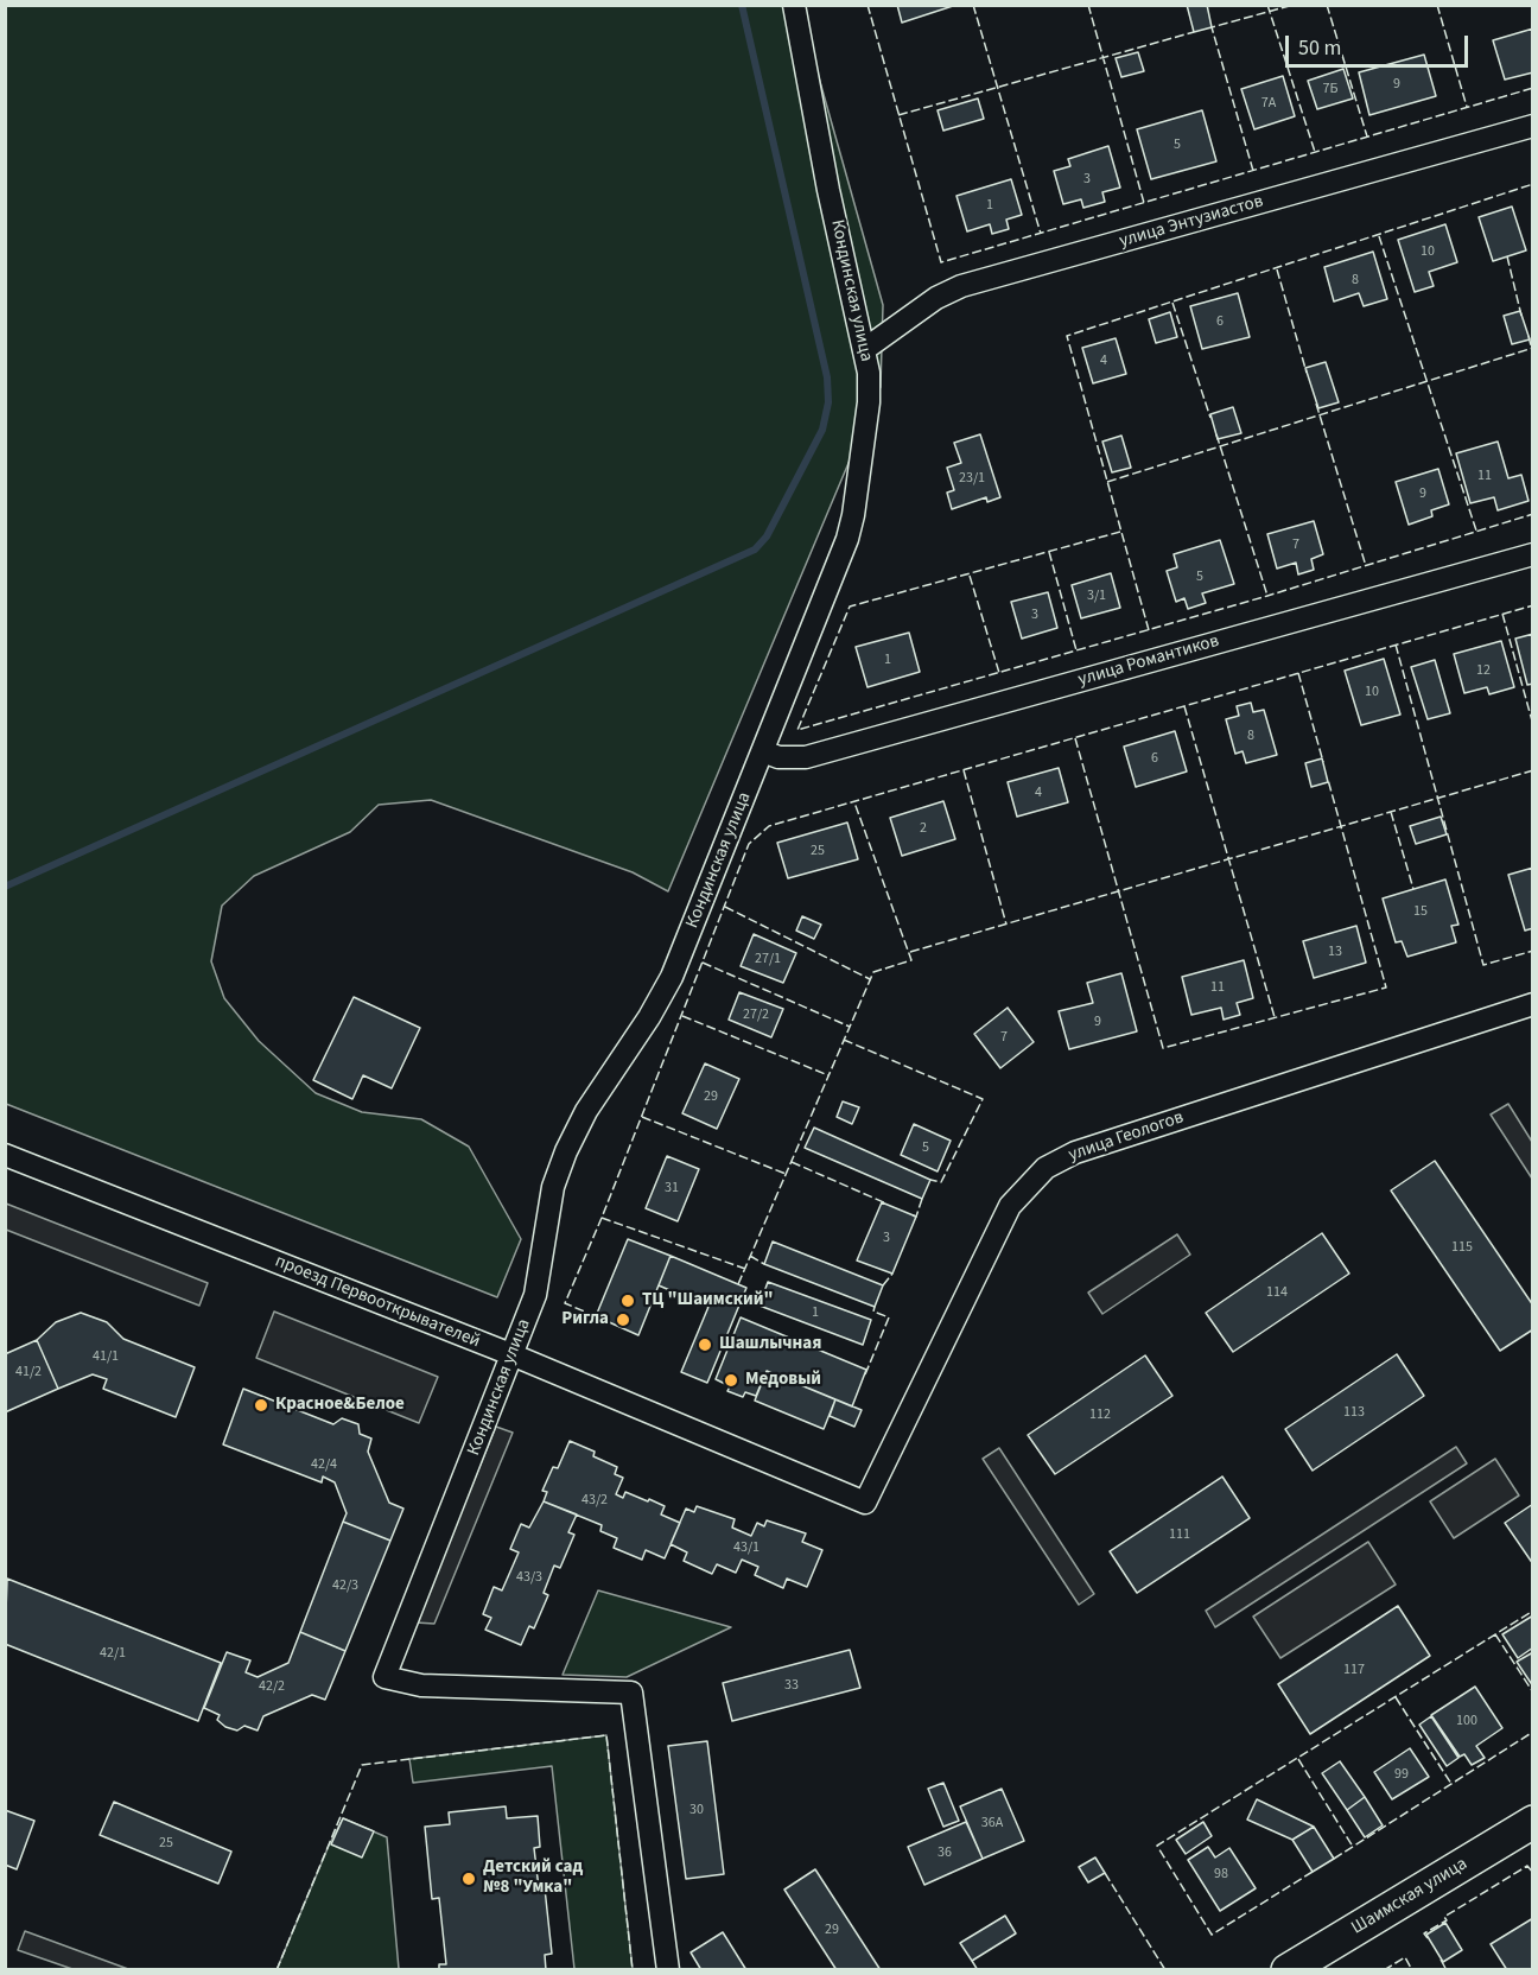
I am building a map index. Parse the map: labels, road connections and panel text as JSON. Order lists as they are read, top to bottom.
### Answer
{
  "streets": {
    "main road": ["Шаимская улица"],
    "street": [
      "улица Энтузиастов",
      "Кондинская улица",
      "улица Романтиков",
      "улица Геологов",
      "проезд Первооткрывателей"
    ]
  },
  "crossings": [
    ["улица Энтузиастов", "Кондинская улица"],
    ["Кондинская улица", "улица Романтиков"],
    ["Кондинская улица", "проезд Первооткрывателей"],
    ["улица Геологов", "проезд Первооткрывателей"]
  ],
  "places": [
    "ТЦ \"Шаимский\"",
    "Ригла",
    "Шашлычная",
    "Медовый",
    "Красное&Белое",
    "Детский сад №8 \"Умка\""
  ],
  "house_numbers": [
    "9",
    "7Б",
    "7А",
    "5",
    "3",
    "1",
    "10",
    "8",
    "6",
    "4",
    "11",
    "23/1",
    "9",
    "7",
    "5",
    "3/1",
    "3",
    "1",
    "12",
    "10",
    "8",
    "6",
    "4",
    "2",
    "25",
    "15",
    "13",
    "27/1",
    "11",
    "27/2",
    "9",
    "7",
    "29",
    "5",
    "31",
    "3",
    "115",
    "114",
    "1",
    "41/1",
    "41/2",
    "113",
    "112",
    "42/4",
    "43/2",
    "111",
    "43/1",
    "43/3",
    "42/3",
    "42/1",
    "117",
    "33",
    "42/2",
    "100",
    "99",
    "30",
    "36А",
    "25",
    "36",
    "98",
    "29"
  ],
  "scale_bar": "50 m"
}
